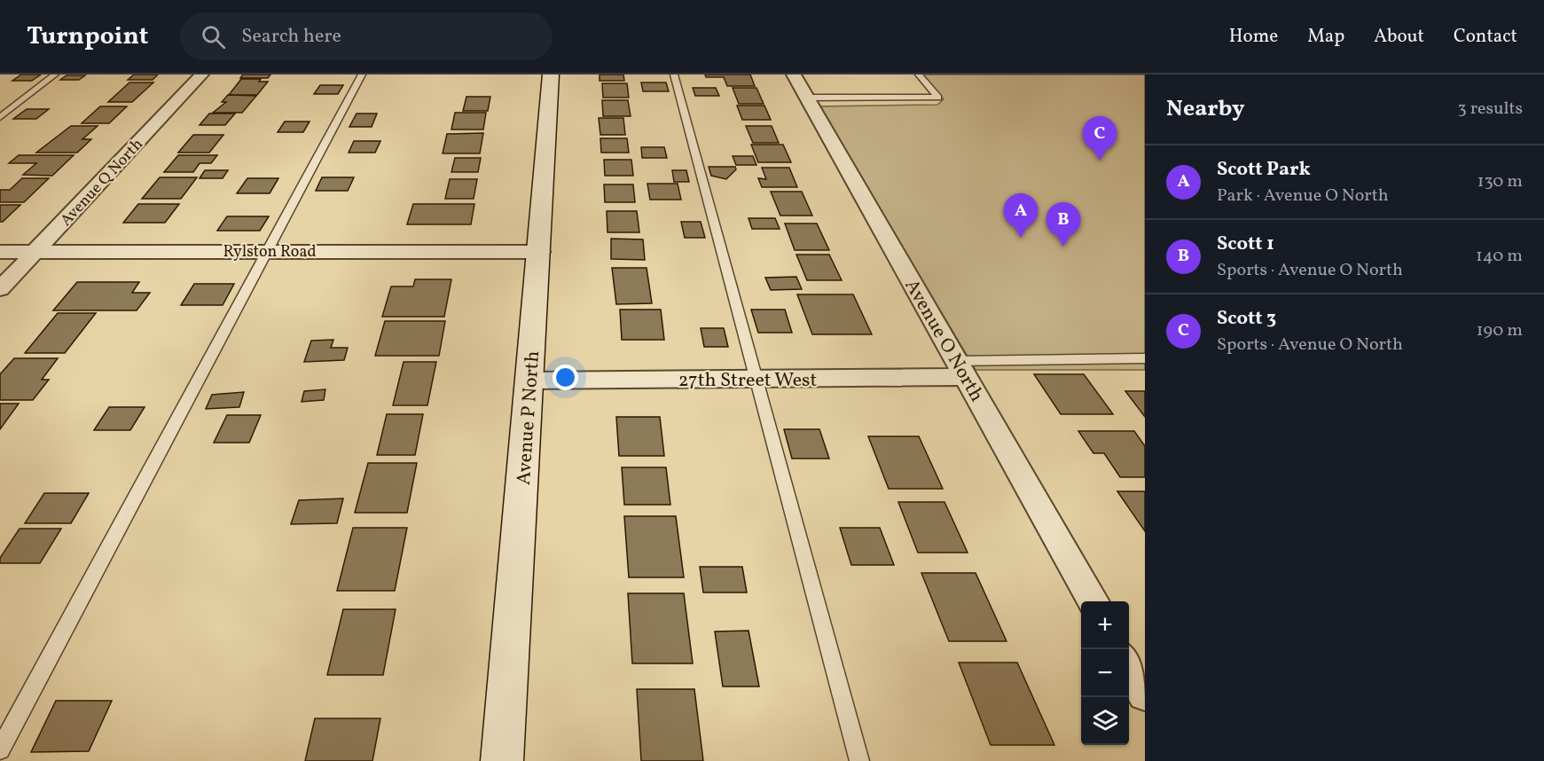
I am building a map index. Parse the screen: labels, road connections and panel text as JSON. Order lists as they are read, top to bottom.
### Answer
{
  "streets": {
    "main road": ["Avenue P North"],
    "street": [
      "Avenue Q North",
      "Rylston Road",
      "Avenue O North",
      "27th Street West"
    ]
  },
  "crossings": [
    ["Avenue Q North", "Rylston Road"],
    ["Rylston Road", "Avenue P North"],
    ["Avenue O North", "27th Street West"],
    ["27th Street West", "Avenue P North"]
  ],
  "page": {
    "header": "Turnpoint",
    "search": "Search here",
    "nav": [
      "Home",
      "Map",
      "About",
      "Contact"
    ],
    "heading": ["Nearby", "3 results"],
    "pins": ["C", "A", "B"],
    "list": [
      {
        "mark": "A",
        "name": "Scott Park",
        "note": "Park · Avenue O North",
        "value": "130 m"
      },
      {
        "mark": "B",
        "name": "Scott 1",
        "note": "Sports · Avenue O North",
        "value": "140 m"
      },
      {
        "mark": "C",
        "name": "Scott 3",
        "note": "Sports · Avenue O North",
        "value": "190 m"
      }
    ],
    "map_buttons": ["+", "−"]
  }
}
